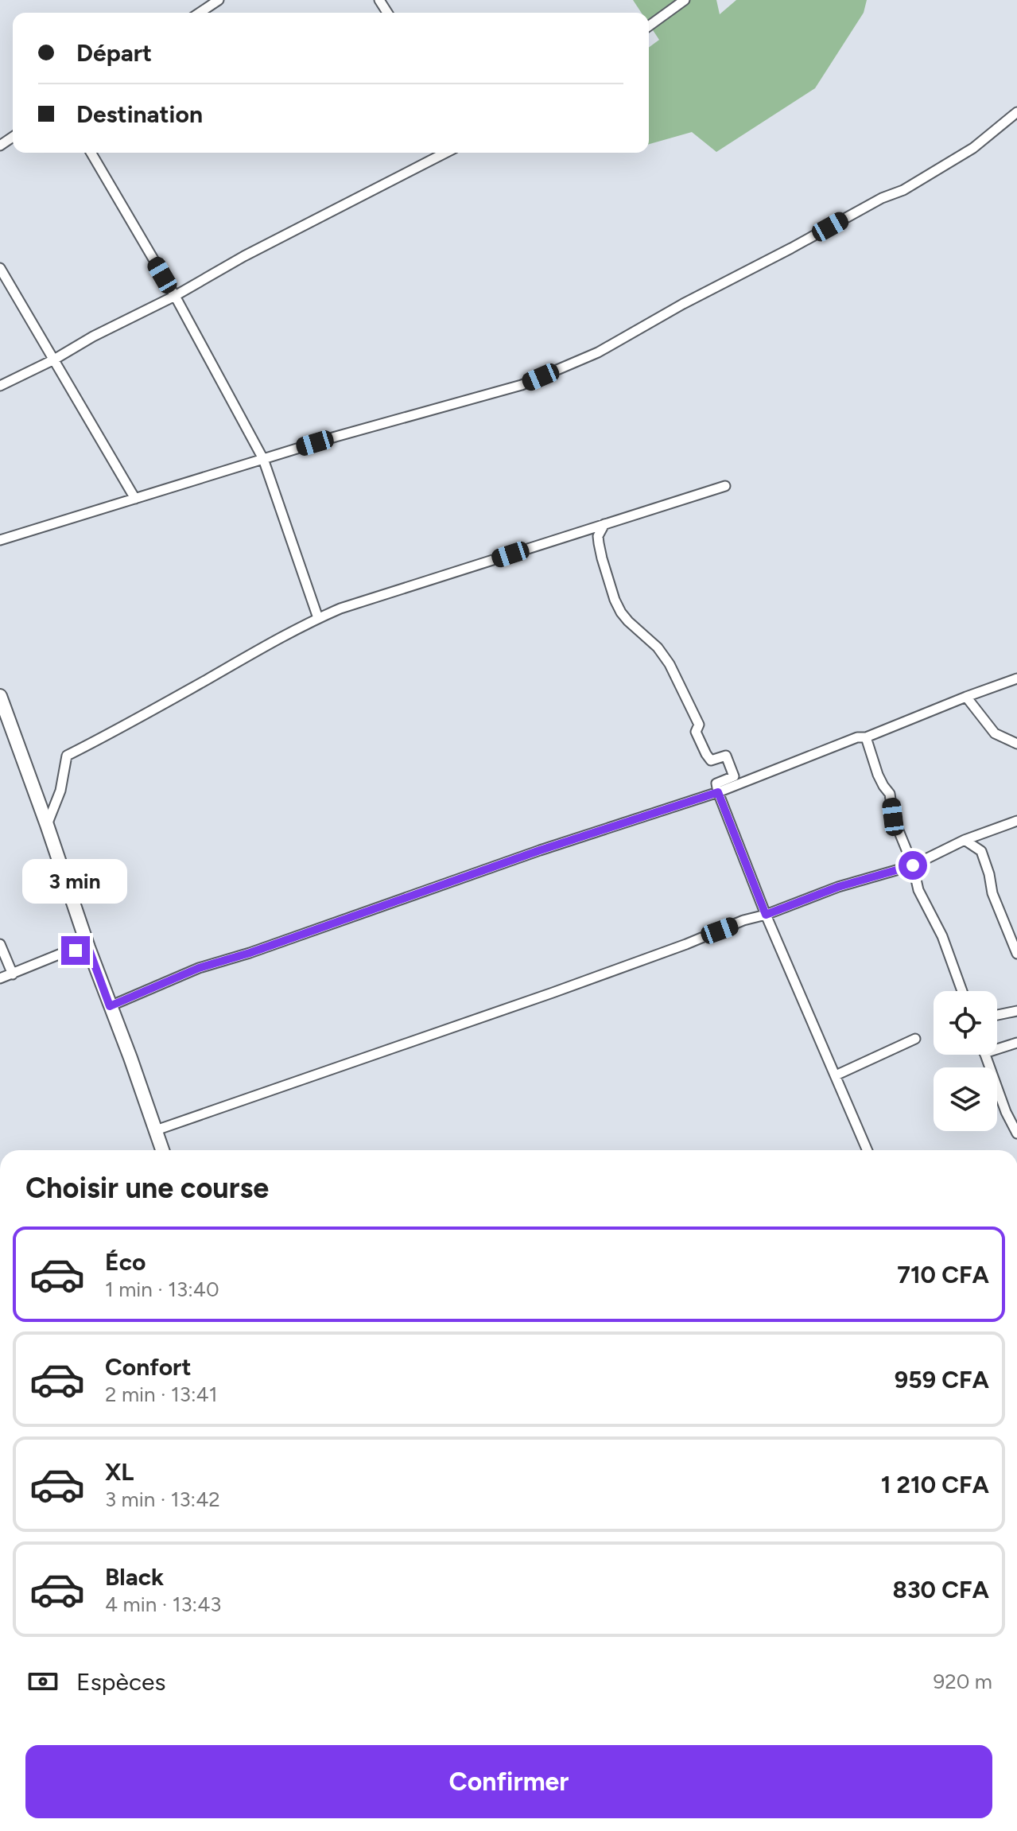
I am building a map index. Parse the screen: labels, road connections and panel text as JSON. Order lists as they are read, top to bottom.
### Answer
{
  "page": {
    "banner": ["Départ", "Destination"],
    "bubble": "3 min",
    "heading": "Choisir une course",
    "list": [
      {
        "name": "Éco",
        "note": "1 min · 13:40",
        "value": "710 CFA"
      },
      {
        "name": "Confort",
        "note": "2 min · 13:41",
        "value": "959 CFA"
      },
      {
        "name": "XL",
        "note": "3 min · 13:42",
        "value": "1 210 CFA"
      },
      {
        "name": "Black",
        "note": "4 min · 13:43",
        "value": "830 CFA"
      }
    ],
    "pay": ["Espèces", "920 m"],
    "buttons": "Confirmer"
  }
}
